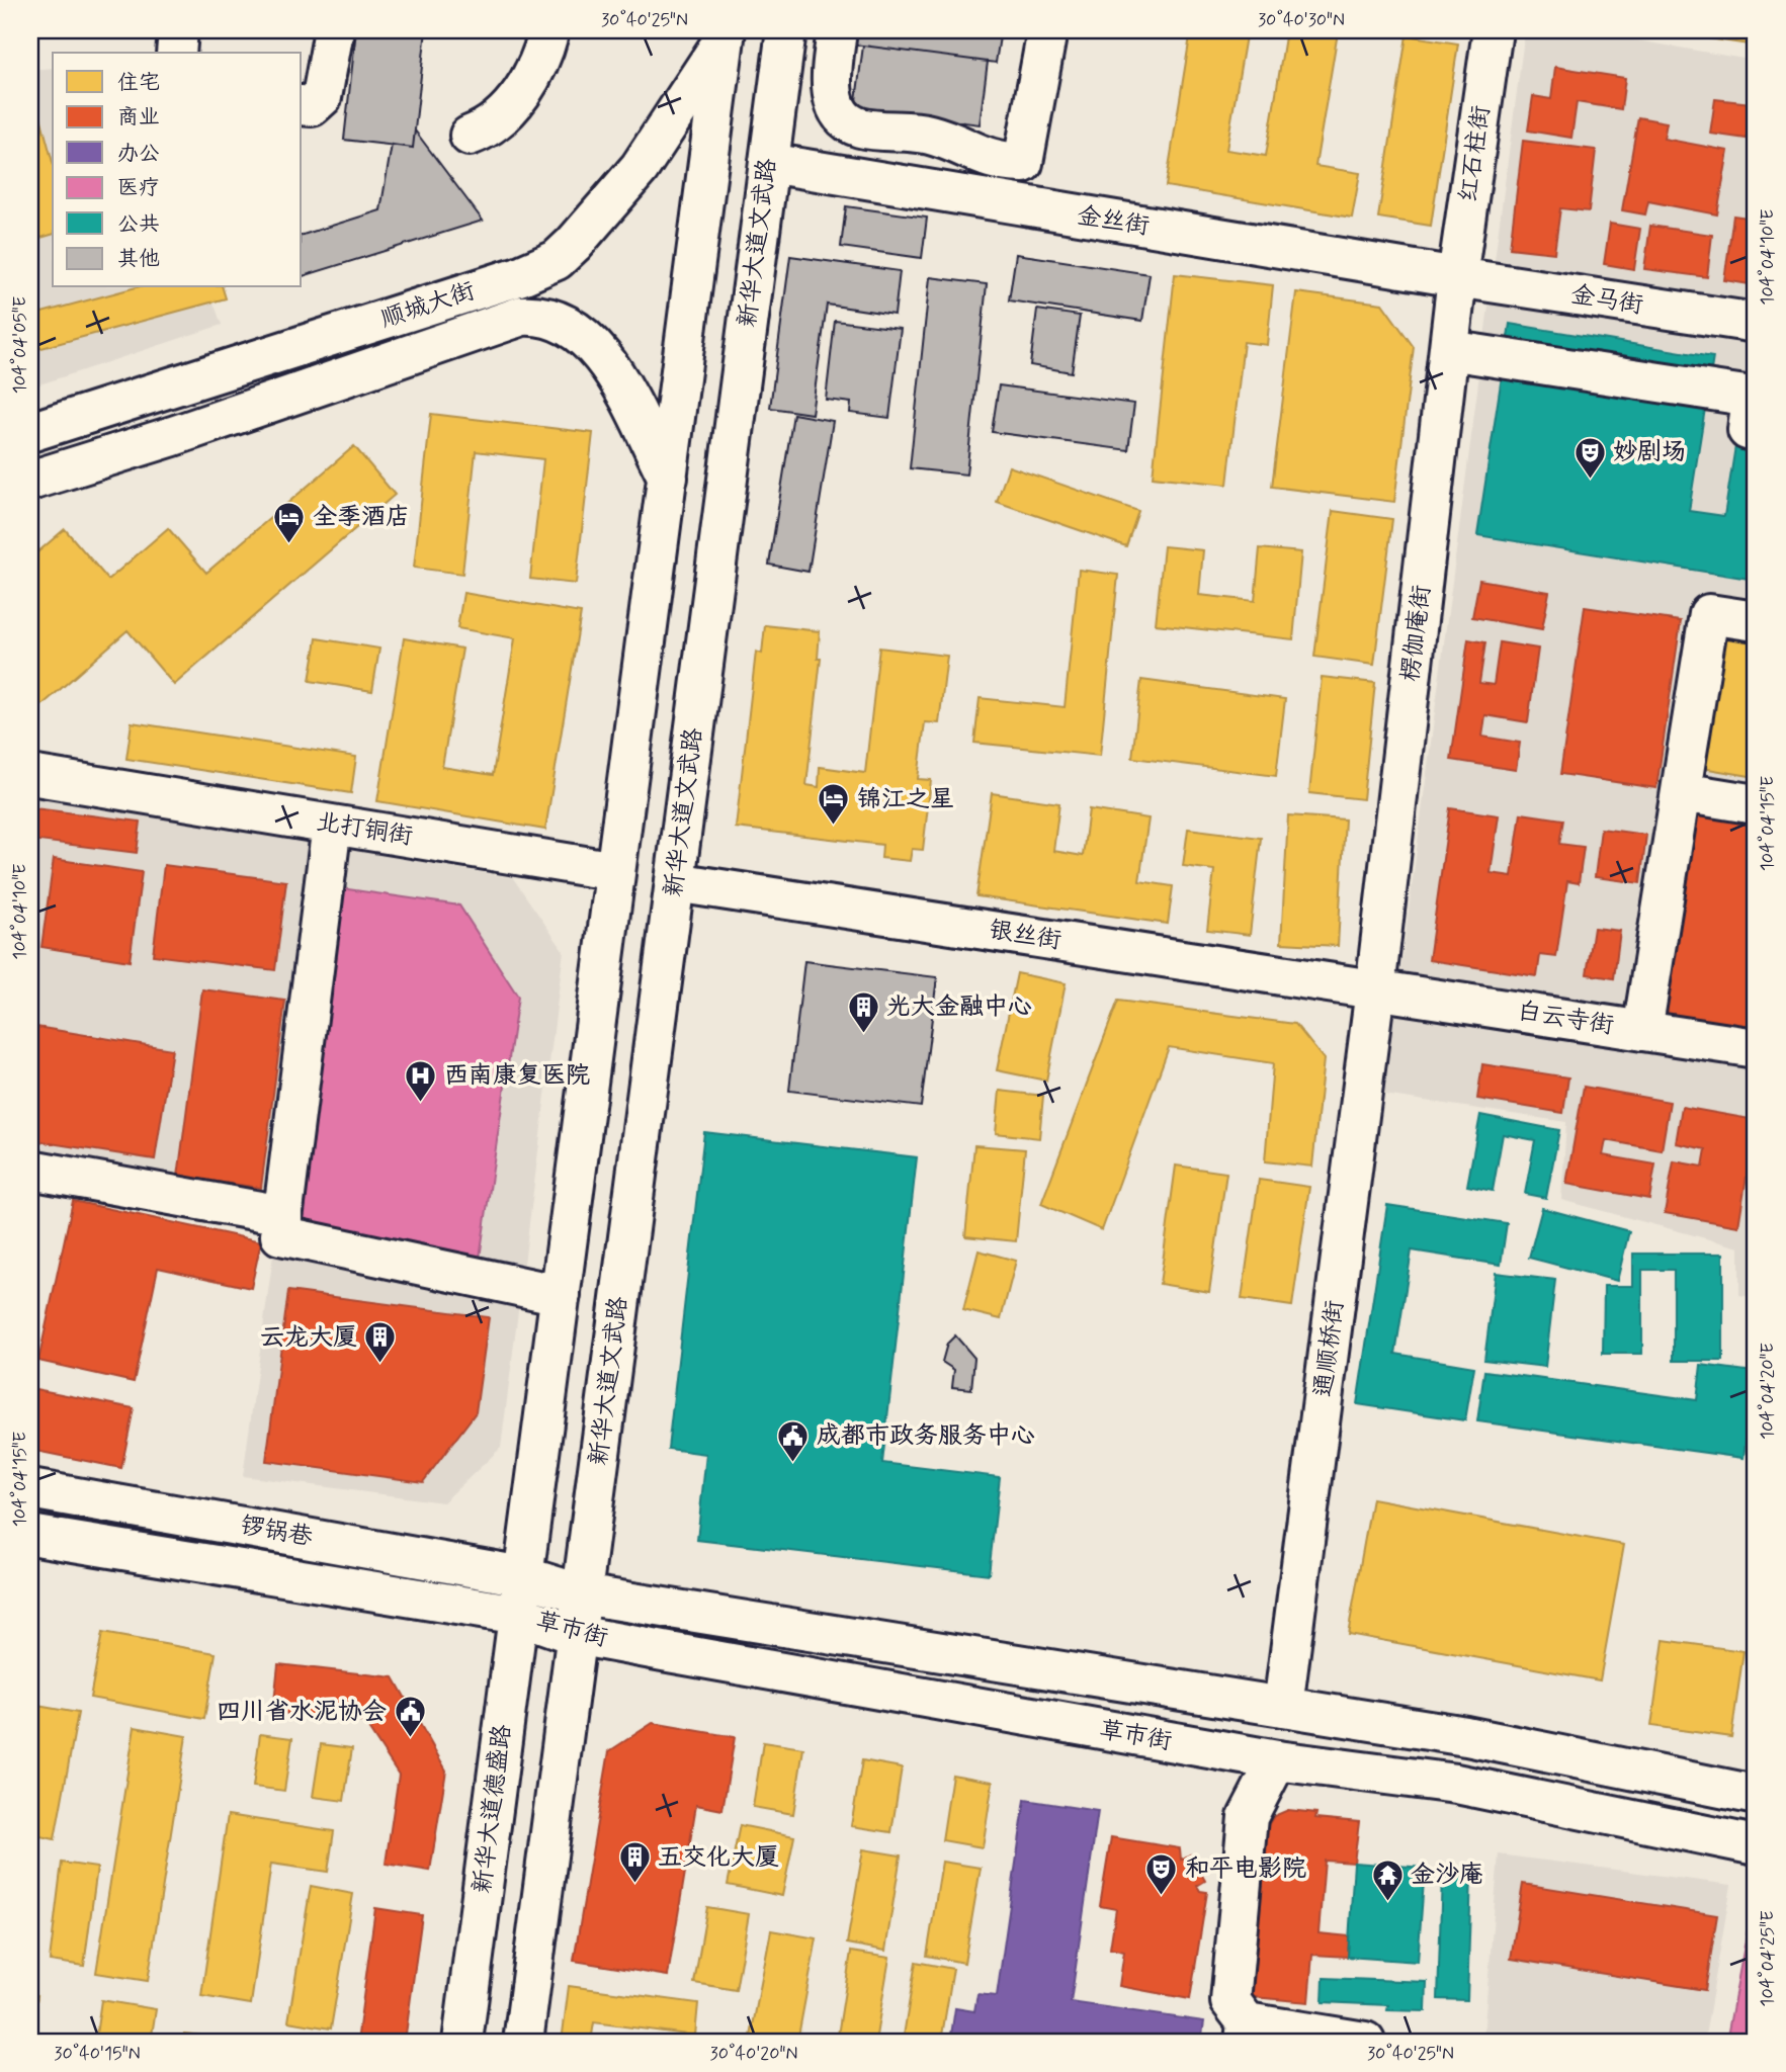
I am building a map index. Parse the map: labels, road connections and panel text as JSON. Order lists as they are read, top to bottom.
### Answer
{
  "streets": {
    "main road": [
      "红石柱街",
      "金丝街",
      "新华大道文武路",
      "金马街",
      "顺城大街",
      "楞伽庵街",
      "北打铜街",
      "银丝街",
      "白云寺街",
      "通顺桥街",
      "锣锅巷",
      "草市街",
      "新华大道德盛路"
    ]
  },
  "crossings": [
    ["红石柱街", "金丝街"],
    ["红石柱街", "金马街"],
    ["红石柱街", "楞伽庵街"],
    ["金丝街", "新华大道文武路"],
    ["金丝街", "金马街"],
    ["金丝街", "楞伽庵街"],
    ["新华大道文武路", "银丝街"],
    ["新华大道文武路", "草市街"],
    ["金马街", "楞伽庵街"],
    ["楞伽庵街", "银丝街"],
    ["楞伽庵街", "白云寺街"],
    ["楞伽庵街", "通顺桥街"],
    ["银丝街", "白云寺街"],
    ["银丝街", "通顺桥街"],
    ["白云寺街", "通顺桥街"],
    ["通顺桥街", "草市街"],
    ["锣锅巷", "草市街"],
    ["锣锅巷", "新华大道德盛路"],
    ["草市街", "新华大道德盛路"]
  ],
  "places": {
    "theatre": ["妙剧场", "和平电影院"],
    "hotel": ["全季酒店", "锦江之星"],
    "building": ["光大金融中心", "云龙大厦", "五交化大厦"],
    "hospital": ["西南康复医院"],
    "public building": ["成都市政务服务中心", "四川省水泥协会"],
    "temple": ["金沙庵"]
  },
  "legend": [
    "住宅",
    "商业",
    "办公",
    "医疗",
    "公共",
    "其他"
  ],
  "coordinates": [
    "30°40'25\"N",
    "30°40'30\"N",
    "104°04'10\"E",
    "104°04'05\"E",
    "104°04'15\"E",
    "104°04'20\"E",
    "104°04'25\"E",
    "30°40'15\"N",
    "30°40'20\"N"
  ]
}
